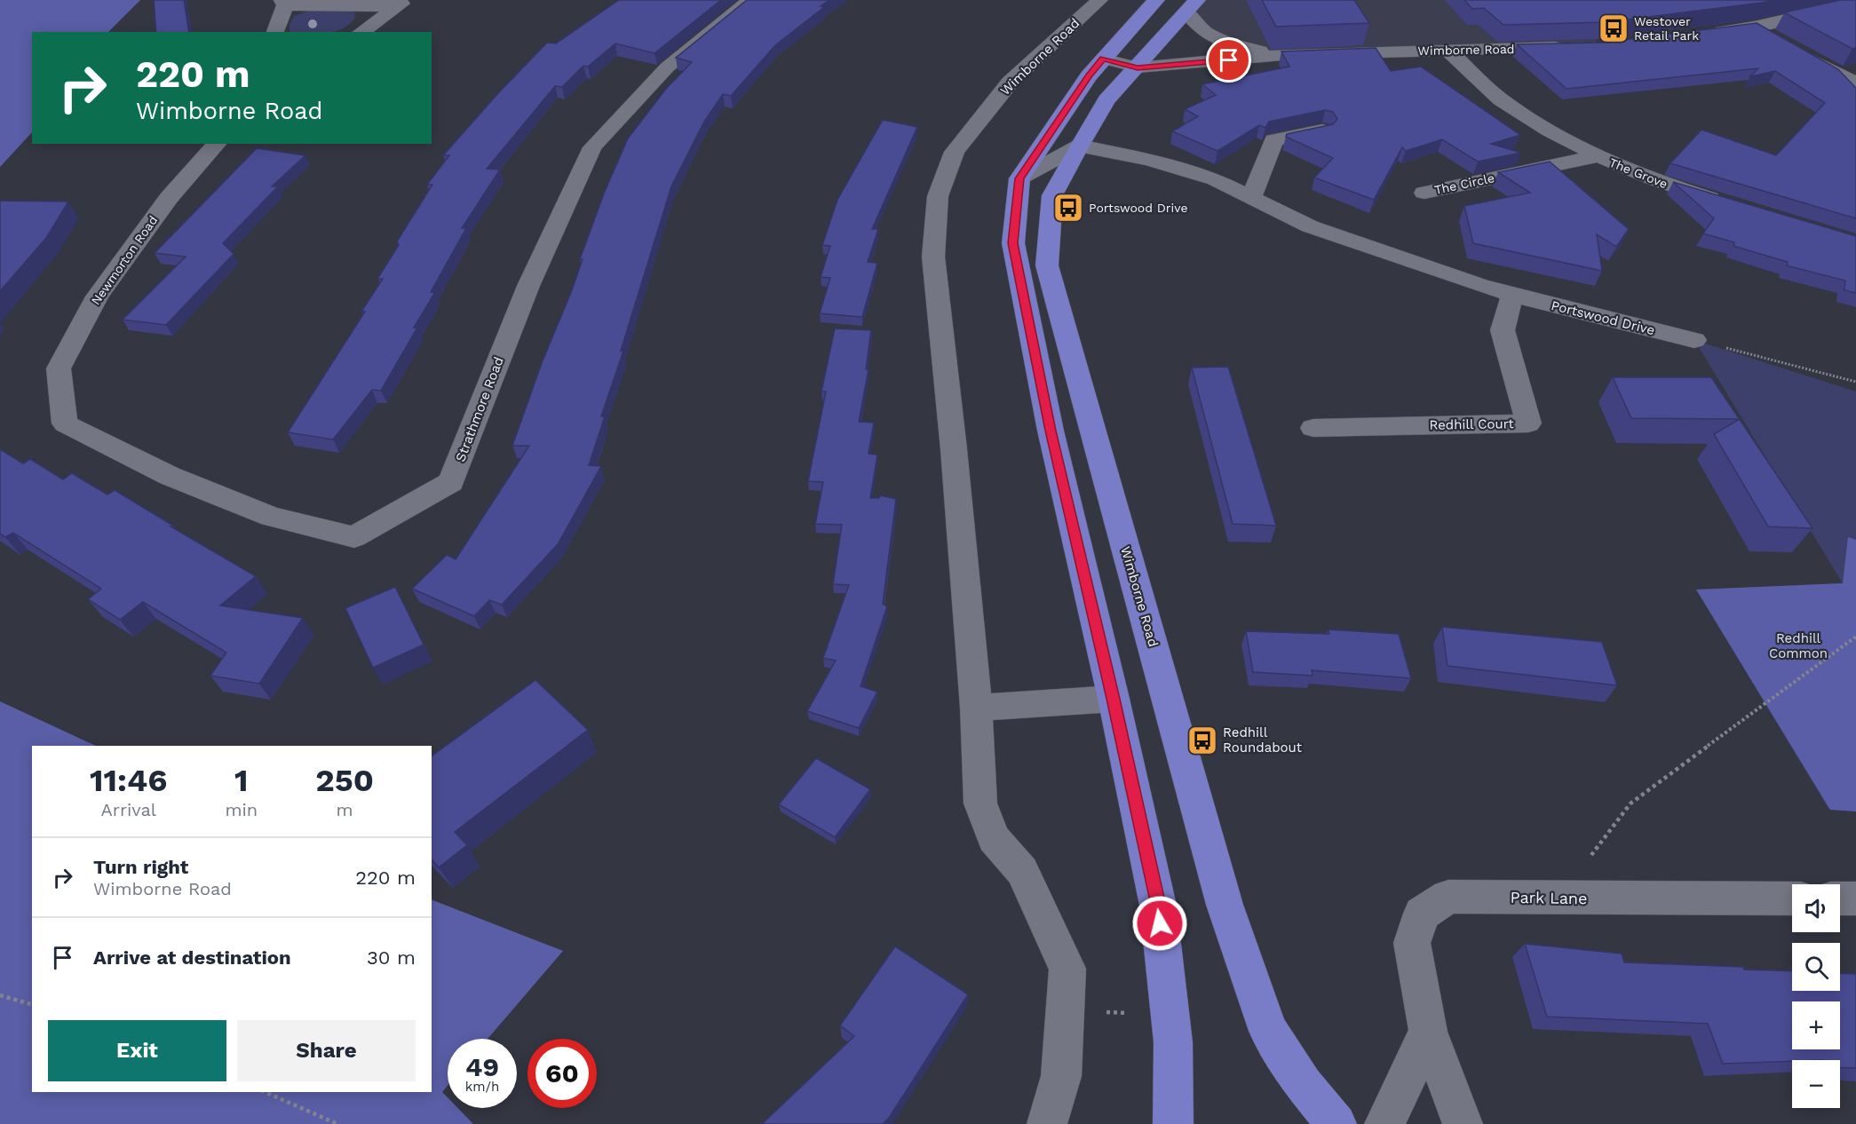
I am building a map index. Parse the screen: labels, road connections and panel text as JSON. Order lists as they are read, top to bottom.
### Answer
{
  "streets": {
    "main road": ["Wimborne Road"],
    "street": [
      "The Grove",
      "The Circle",
      "Newmorton Road",
      "Portswood Drive",
      "Strathmore Road",
      "Redhill Court",
      "Park Lane"
    ]
  },
  "crossings": [
    ["Wimborne Road", "The Grove"],
    ["The Grove", "The Circle"],
    ["Newmorton Road", "Strathmore Road"],
    ["Portswood Drive", "Redhill Court"]
  ],
  "parks": ["Redhill Common"],
  "places": {
    "bus stop": ["Westover Retail Park", "Portswood Drive", "Redhill Roundabout"]
  },
  "page": {
    "turn": ["220 m", "Wimborne Road"],
    "eta": [
      "11:46",
      "Arrival",
      "1",
      "min",
      "250",
      "m"
    ],
    "list": [
      {
        "name": "Turn right",
        "note": "Wimborne Road",
        "value": "220 m"
      },
      {
        "name": "Arrive at destination",
        "value": "30 m"
      }
    ],
    "map_buttons": ["+", "−"],
    "buttons": ["Exit", "Share"],
    "speed": "49 km/h",
    "limit": "60"
  }
}
